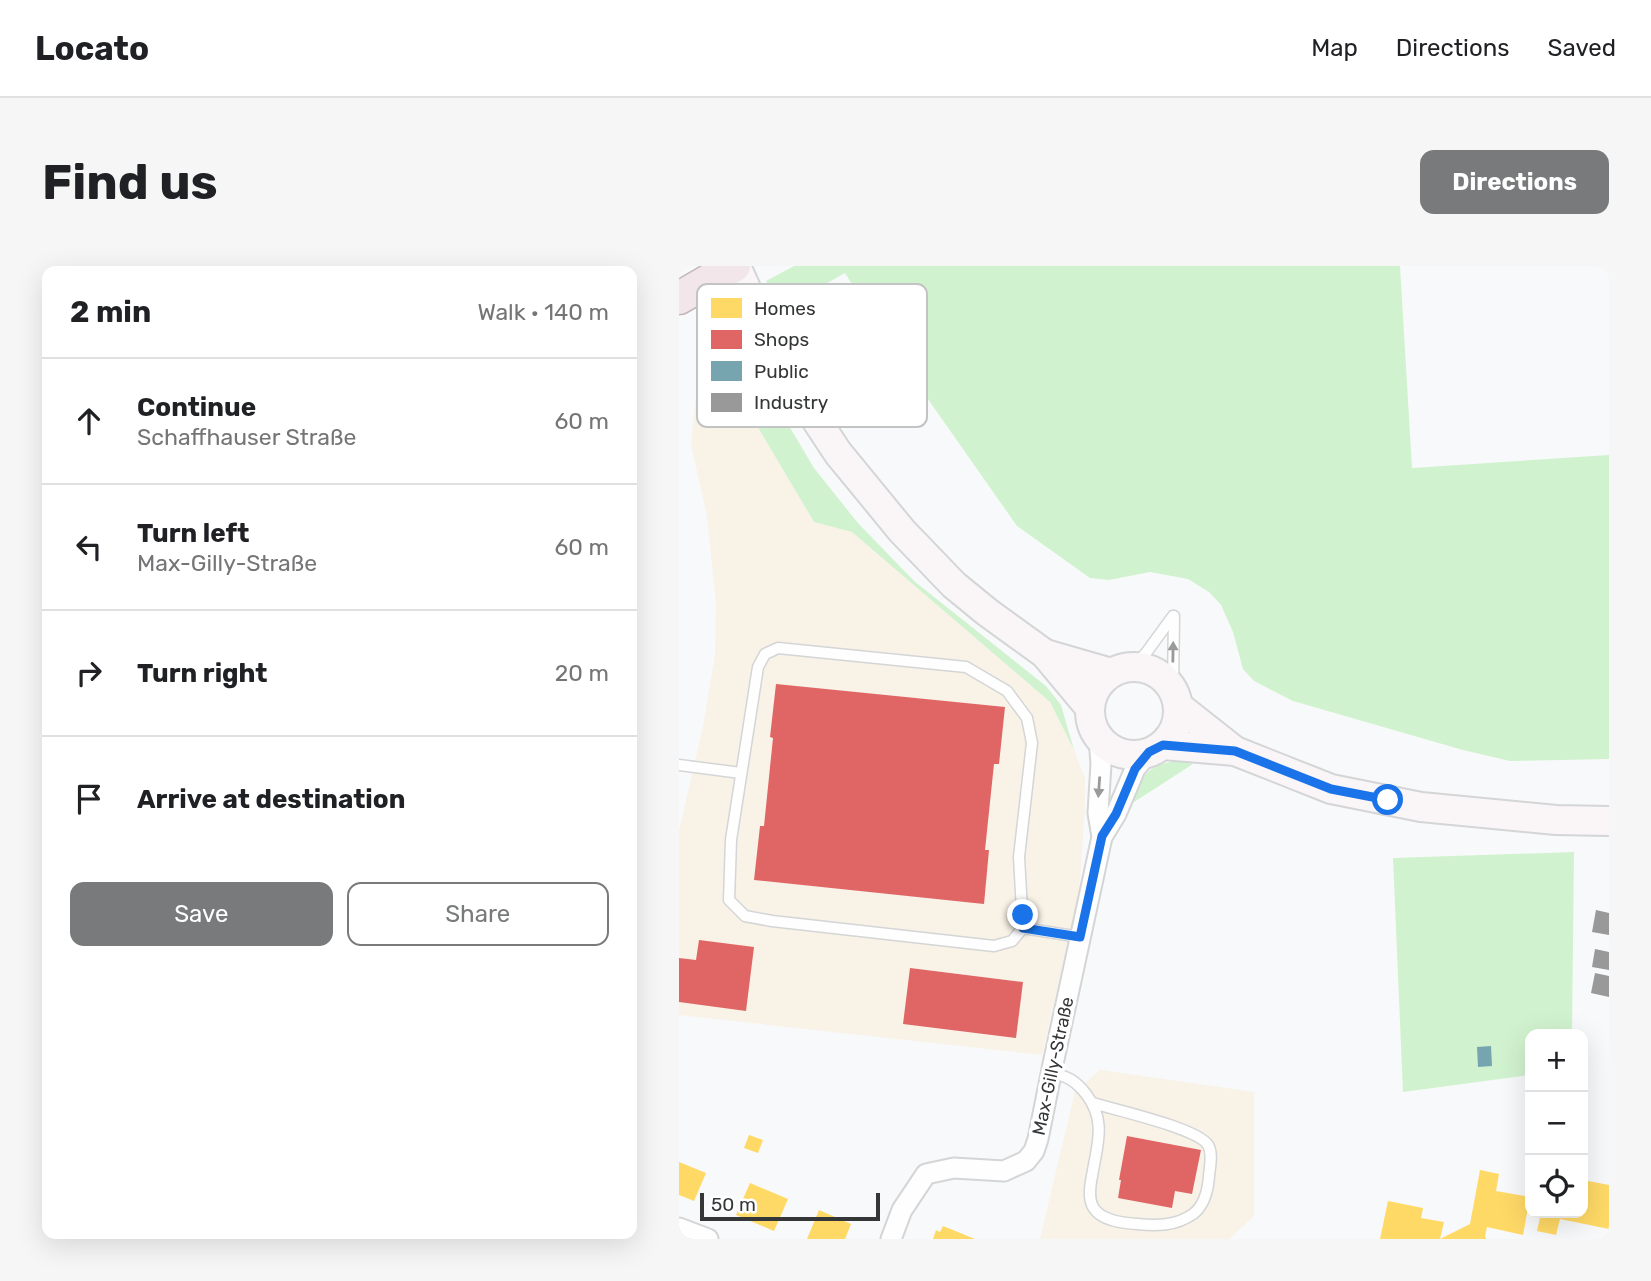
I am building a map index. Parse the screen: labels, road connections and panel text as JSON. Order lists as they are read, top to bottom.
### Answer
{
  "streets": {
    "street": ["Max-Gilly-Straße"]
  },
  "legend": [
    "Homes",
    "Shops",
    "Public",
    "Industry"
  ],
  "scale_bar": "50 m",
  "page": {
    "header": "Locato",
    "nav": ["Map", "Directions", "Saved"],
    "buttons": [
      "Directions",
      ["Save", "Share"]
    ],
    "title": "Find us",
    "heading": ["2 min", "Walk · 140 m"],
    "list": [
      ["Continue", "Schaffhauser Straße", "60 m"],
      ["Turn left", "Max-Gilly-Straße", "60 m"],
      ["Turn right", "20 m"],
      "Arrive at destination"
    ],
    "map_buttons": ["+", "−"],
    "scale": "50 m"
  }
}
